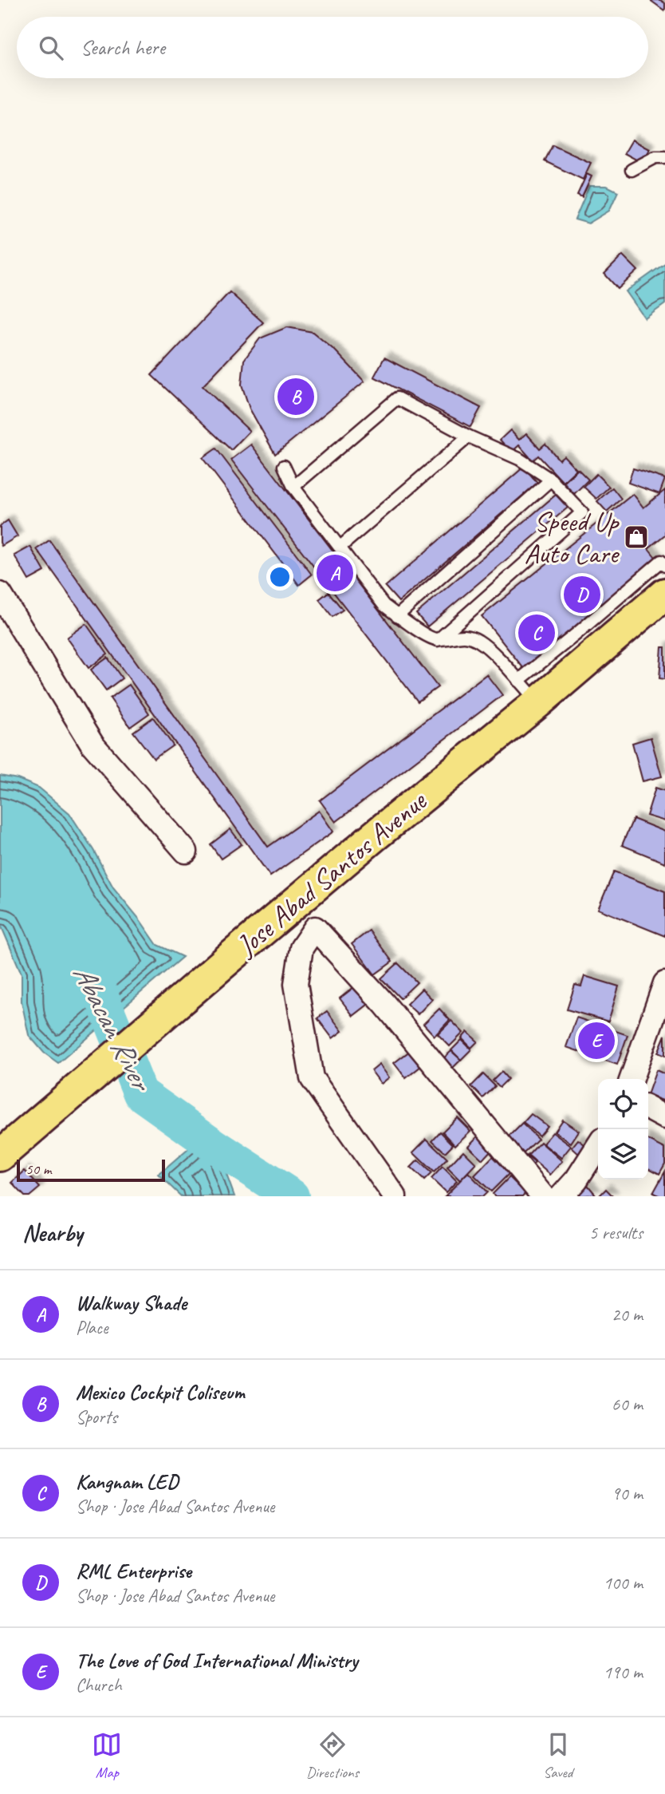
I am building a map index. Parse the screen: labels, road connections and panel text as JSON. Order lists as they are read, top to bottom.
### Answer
{
  "streets": {
    "highway": ["Jose Abad Santos Avenue"]
  },
  "water": ["Abacan River"],
  "places": {
    "shop": ["Speed Up Auto Care"]
  },
  "scale_bar": "50 m",
  "page": {
    "search": "Search here",
    "pins": [
      "B",
      "A",
      "D",
      "C",
      "E"
    ],
    "scale": "50 m",
    "heading": ["Nearby", "5 results"],
    "list": [
      {
        "mark": "A",
        "name": "Walkway Shade",
        "note": "Place",
        "value": "20 m"
      },
      {
        "mark": "B",
        "name": "Mexico Cockpit Coliseum",
        "note": "Sports",
        "value": "60 m"
      },
      {
        "mark": "C",
        "name": "Kangnam LED",
        "note": "Shop · Jose Abad Santos Avenue",
        "value": "90 m"
      },
      {
        "mark": "D",
        "name": "RML Enterprise",
        "note": "Shop · Jose Abad Santos Avenue",
        "value": "100 m"
      },
      {
        "mark": "E",
        "name": "The Love of God International Ministry",
        "note": "Church",
        "value": "190 m"
      }
    ],
    "nav": ["Map", "Directions", "Saved"]
  }
}
